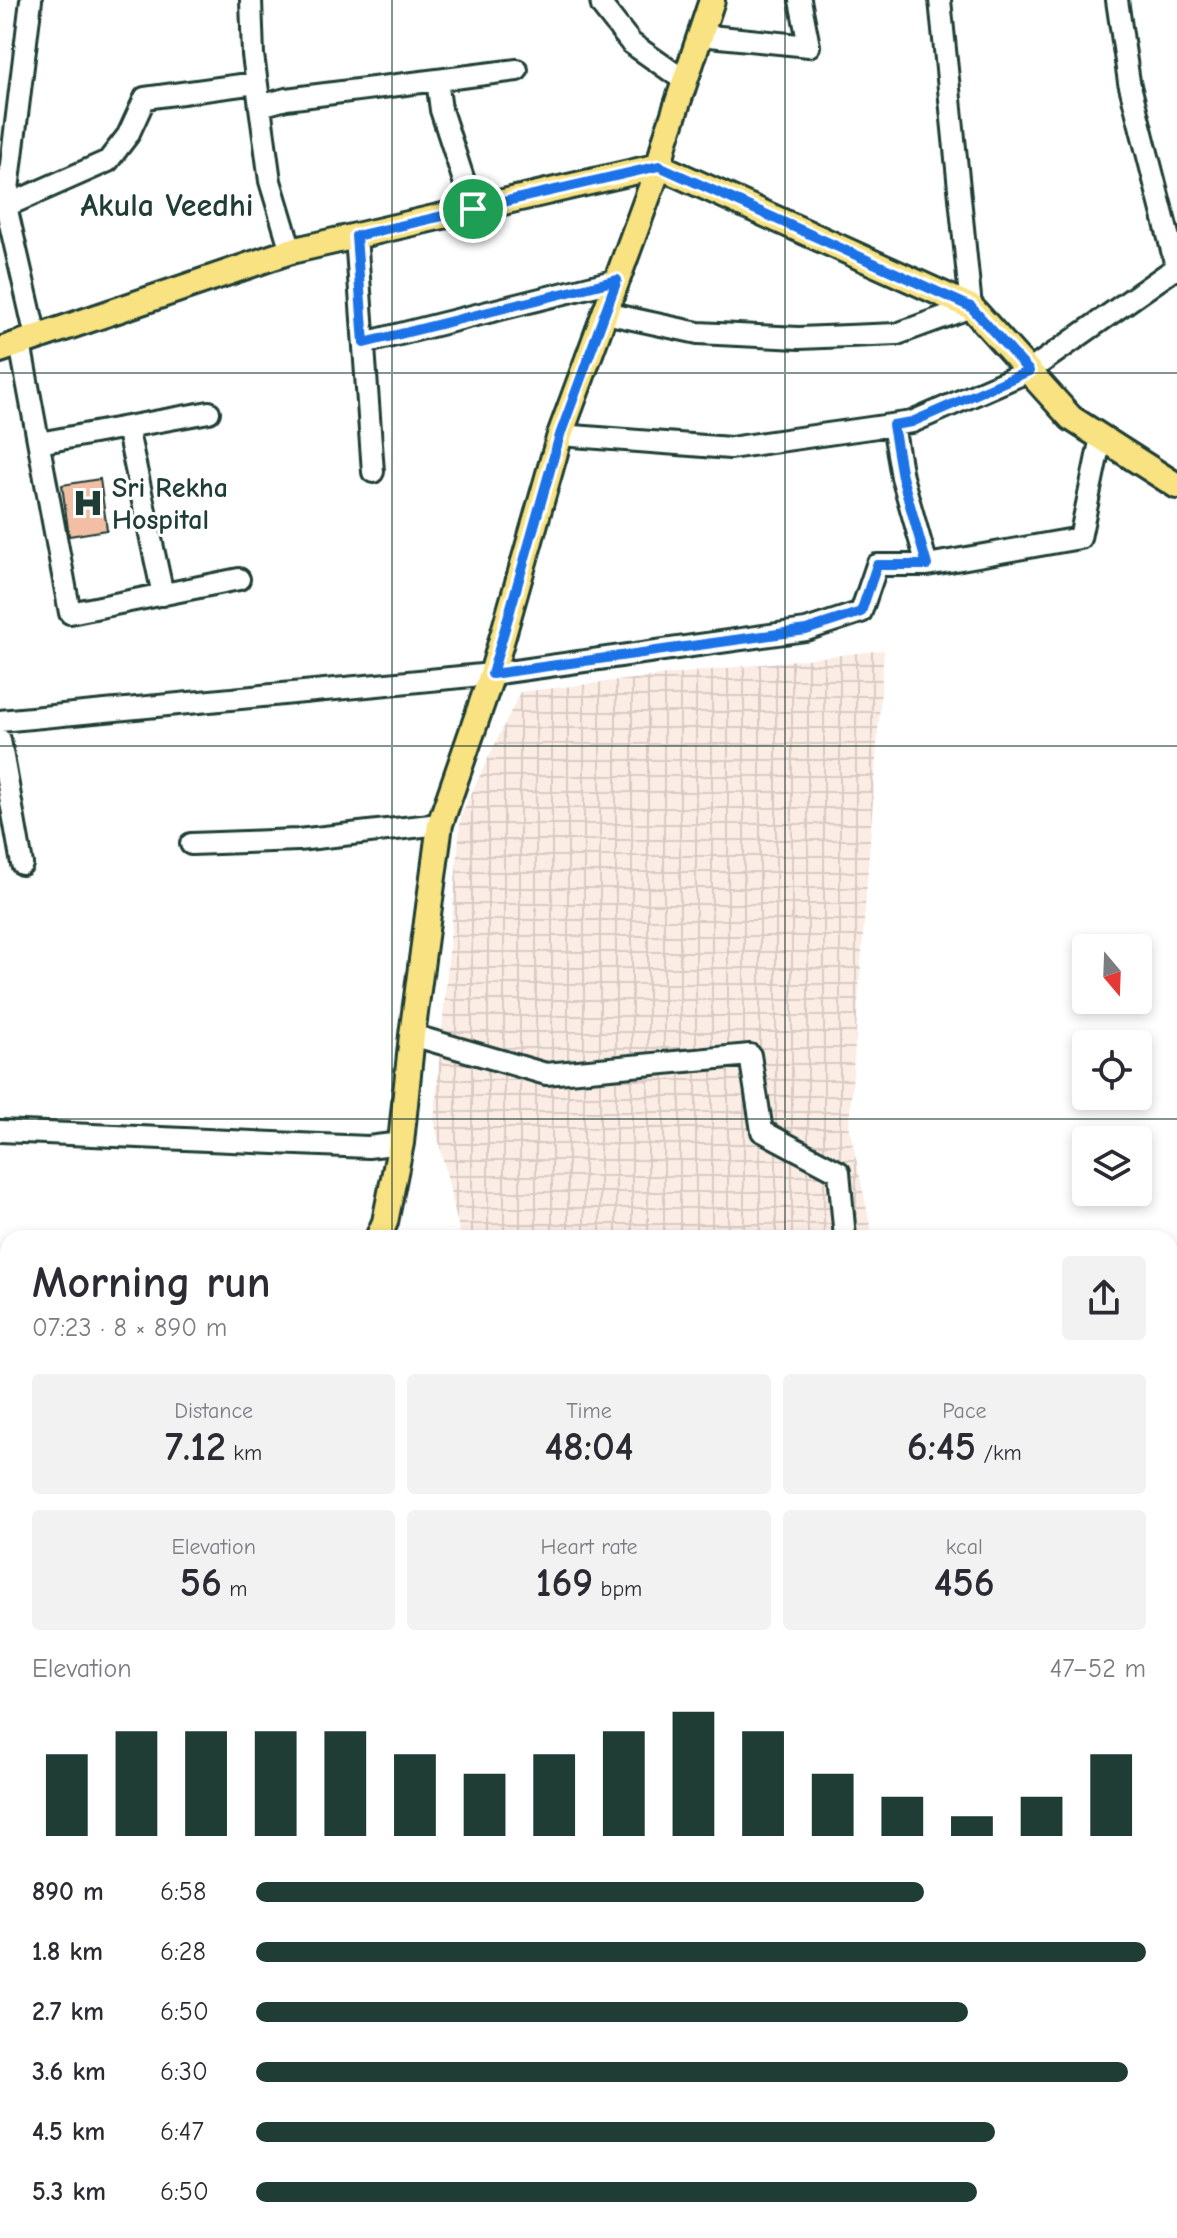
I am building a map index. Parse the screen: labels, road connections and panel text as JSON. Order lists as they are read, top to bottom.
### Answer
{
  "districts": ["Akula Veedhi"],
  "places": {
    "hospital": ["Sri Rekha Hospital"]
  },
  "north": "bottom",
  "page": {
    "heading": ["Morning run", "07:23 · 8 × 890 m"],
    "stats": [
      ["Distance", "7.12 km"],
      ["Time", "48:04"],
      ["Pace", "6:45 /km"],
      ["Elevation", "56 m"],
      ["Heart rate", "169 bpm"],
      ["kcal", "456"]
    ],
    "chart": ["Elevation", "47–52 m"],
    "list": [
      {
        "name": "890 m",
        "note": "6:58"
      },
      {
        "name": "1.8 km",
        "note": "6:28"
      },
      {
        "name": "2.7 km",
        "note": "6:50"
      },
      {
        "name": "3.6 km",
        "note": "6:30"
      },
      {
        "name": "4.5 km",
        "note": "6:47"
      },
      {
        "name": "5.3 km",
        "note": "6:50"
      }
    ]
  }
}
